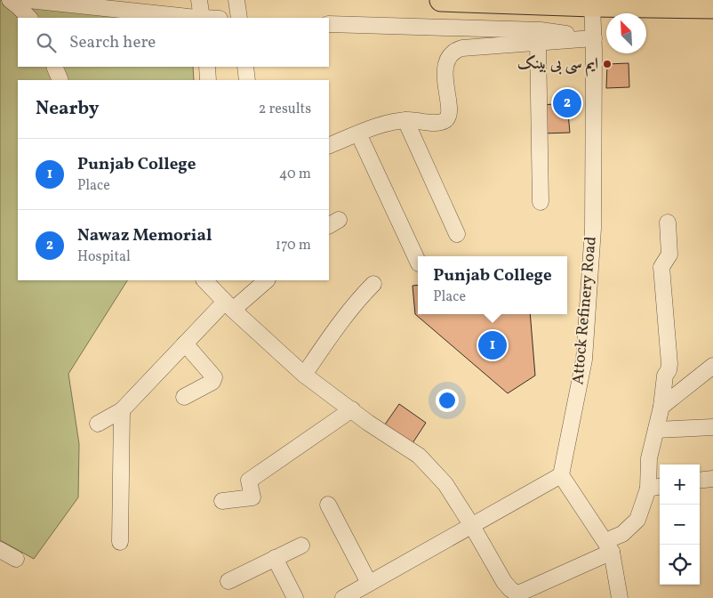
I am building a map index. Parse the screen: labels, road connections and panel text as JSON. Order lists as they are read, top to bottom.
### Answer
{
  "streets": {
    "street": ["Attock Refinery Road"]
  },
  "places": ["ایم سی بی بینک"],
  "north": "top left",
  "page": {
    "search": "Search here",
    "heading": ["Nearby", "2 results"],
    "pins": ["2", "1"],
    "list": [
      {
        "mark": "1",
        "name": "Punjab College",
        "note": "Place",
        "value": "40 m"
      },
      {
        "mark": "2",
        "name": "Nawaz Memorial",
        "note": "Hospital",
        "value": "170 m"
      }
    ],
    "popup": ["Punjab College", "Place"],
    "map_buttons": ["+", "−"]
  }
}
